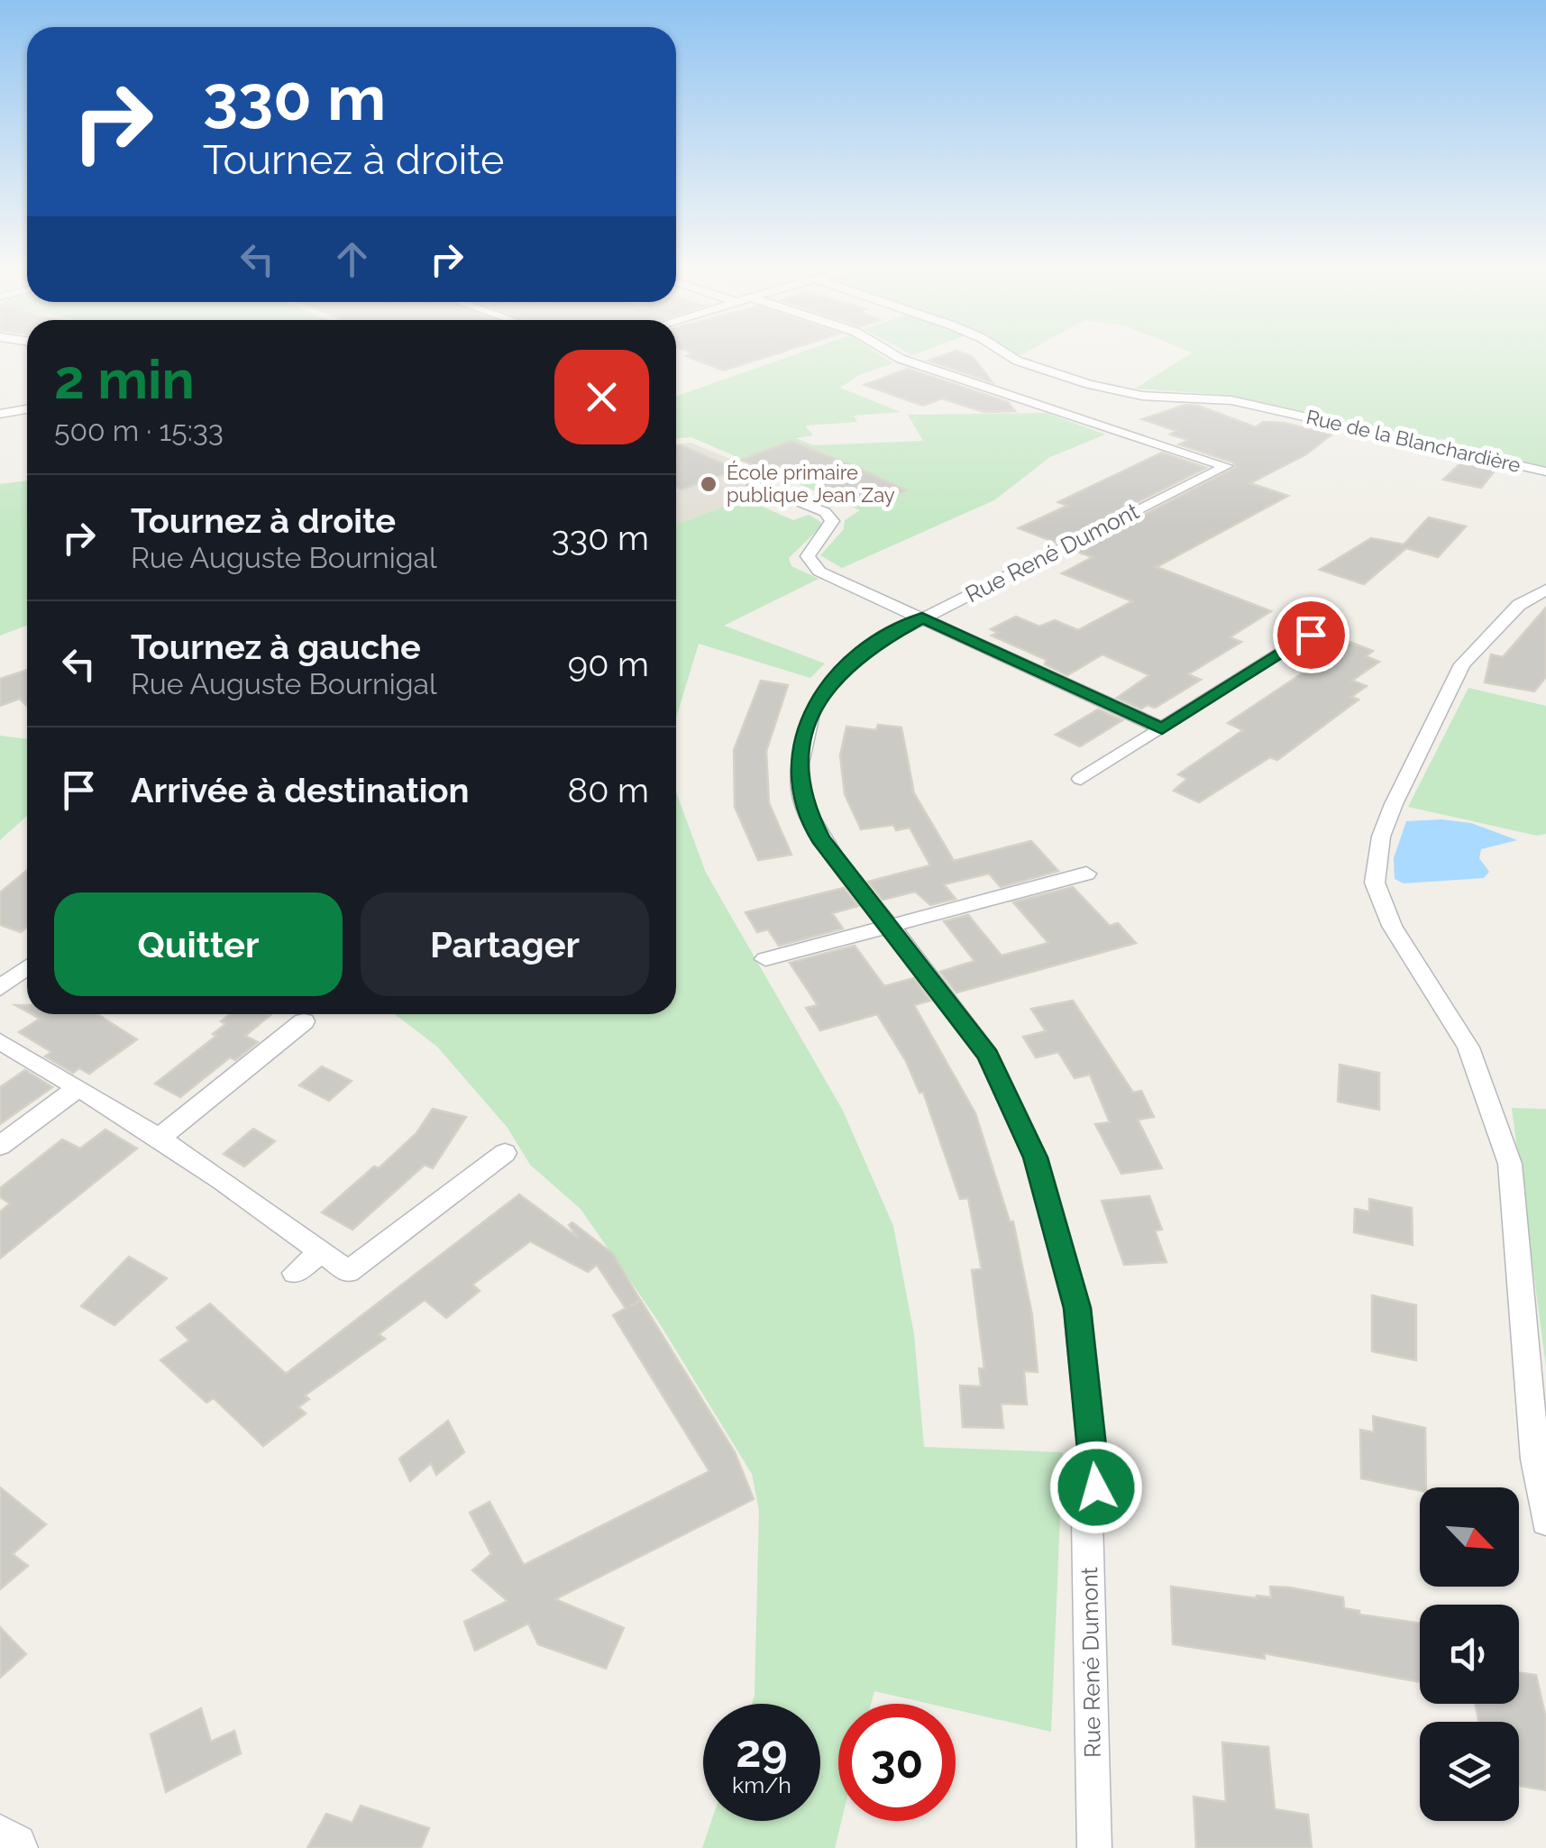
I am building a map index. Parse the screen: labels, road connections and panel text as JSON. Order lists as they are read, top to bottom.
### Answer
{
  "streets": {
    "street": ["Rue de la Blanchardière", "Rue René Dumont"]
  },
  "places": ["École primaire publique Jean Zay"],
  "north": "bottom right",
  "page": {
    "turn": ["330 m", "Tournez à droite"],
    "heading": ["2 min", "500 m · 15:33"],
    "list": [
      {
        "name": "Tournez à droite",
        "note": "Rue Auguste Bournigal",
        "value": "330 m"
      },
      {
        "name": "Tournez à gauche",
        "note": "Rue Auguste Bournigal",
        "value": "90 m"
      },
      {
        "name": "Arrivée à destination",
        "value": "80 m"
      }
    ],
    "buttons": ["Quitter", "Partager"],
    "speed": "29 km/h",
    "limit": "30"
  }
}
